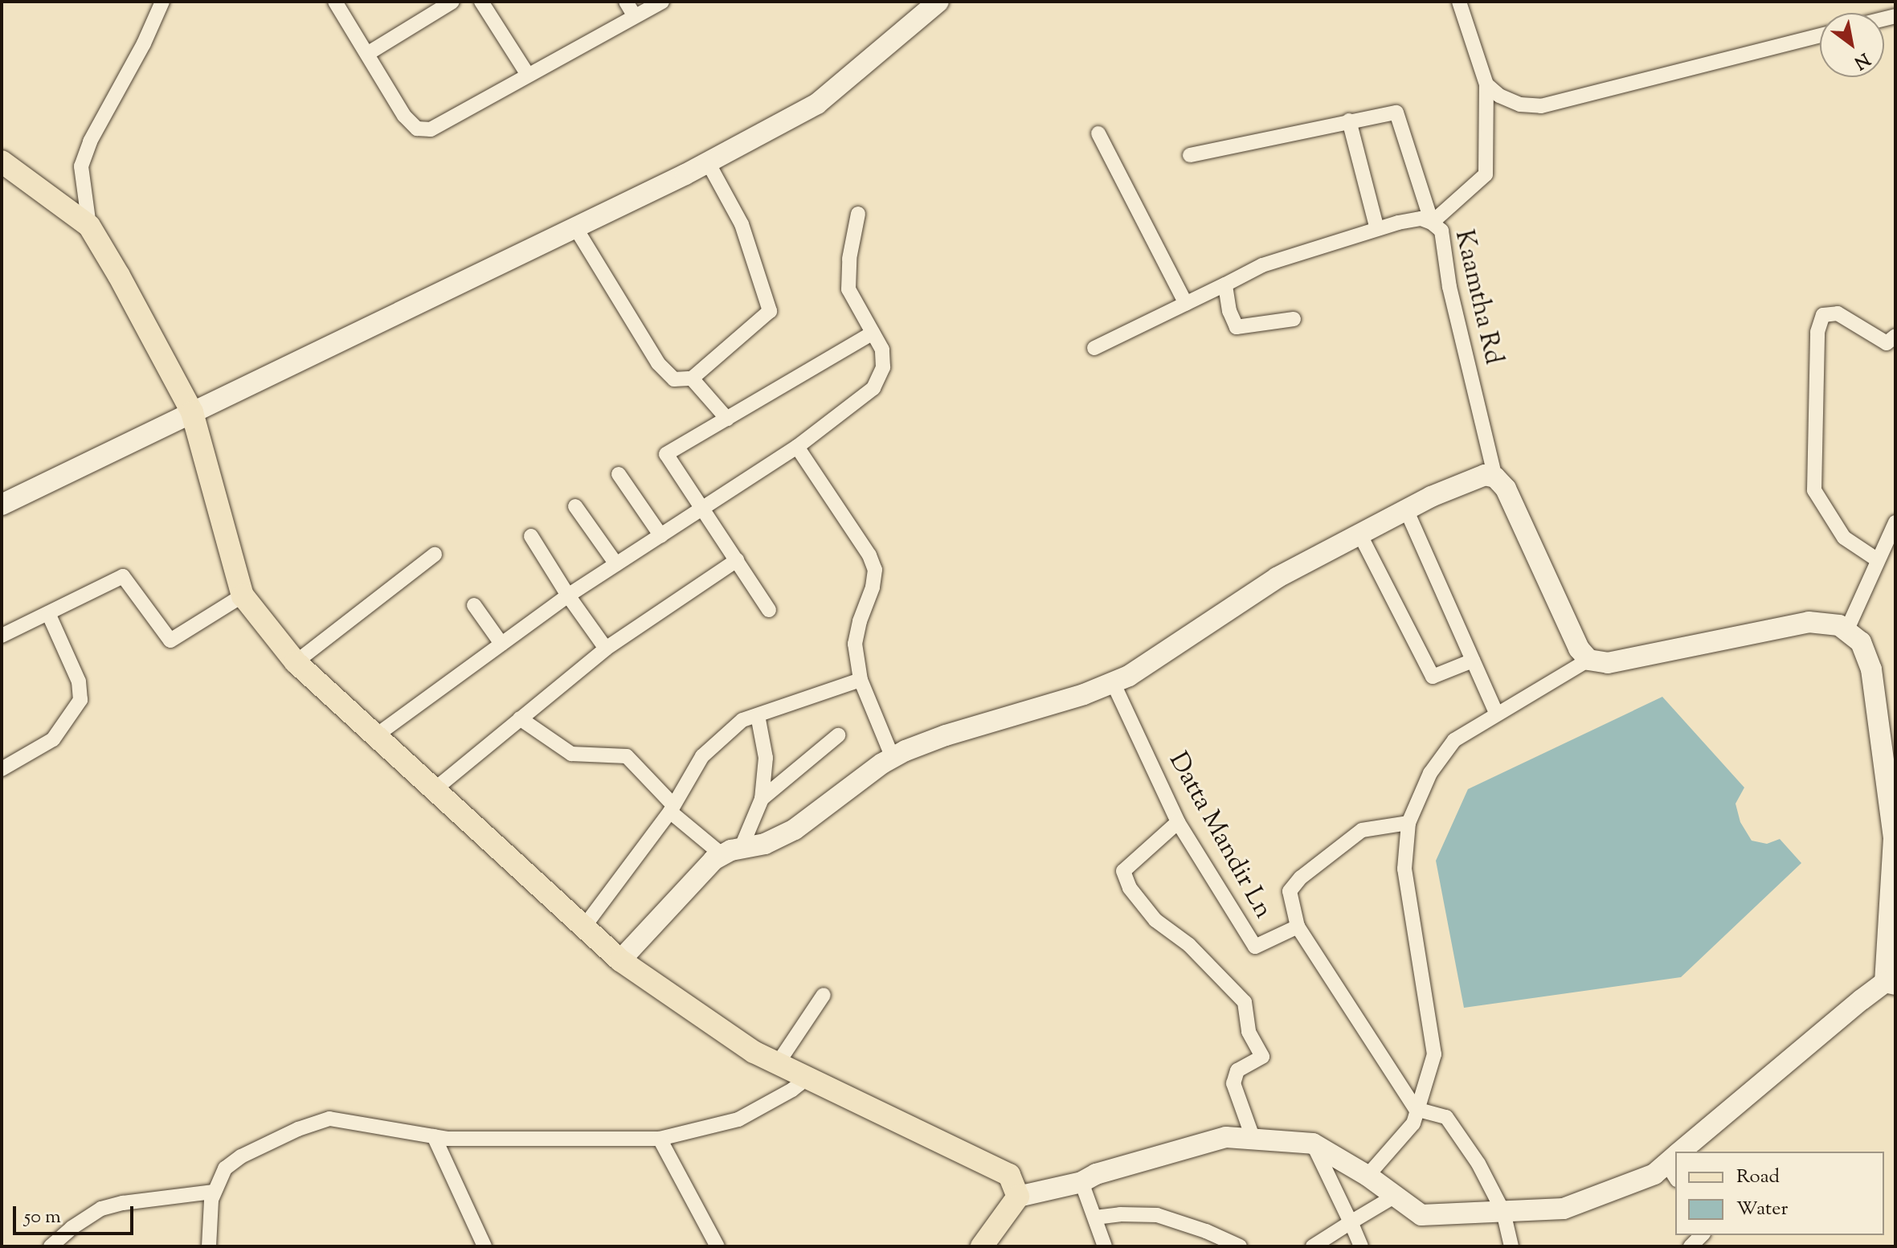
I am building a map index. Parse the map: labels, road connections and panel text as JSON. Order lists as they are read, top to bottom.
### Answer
{
  "streets": {
    "street": ["Kaamtha Rd", "Datta Mandir Ln"]
  },
  "legend": ["Road", "Water"],
  "scale_bar": "50 m",
  "north": "bottom right"
}
